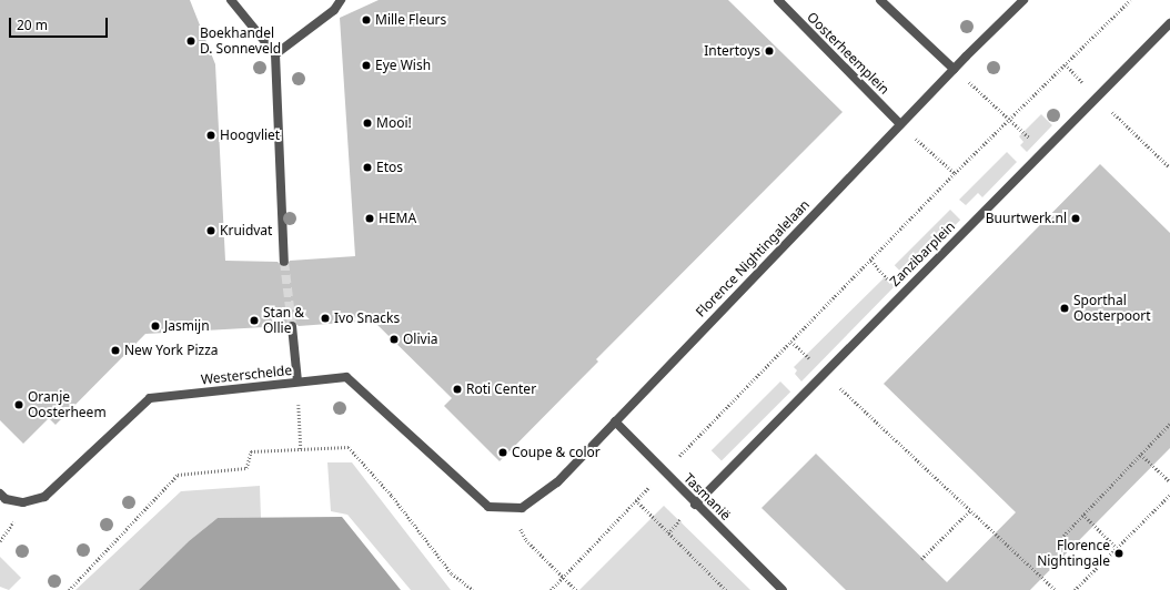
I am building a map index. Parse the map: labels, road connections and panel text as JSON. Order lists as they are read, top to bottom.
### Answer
{
  "streets": {
    "street": [
      "Oosterheemplein",
      "Zanzibarplein",
      "Florence Nightingalelaan",
      "Westerschelde",
      "Tasmanië"
    ]
  },
  "crossings": [
    ["Oosterheemplein", "Florence Nightingalelaan"],
    ["Zanzibarplein", "Tasmanië"],
    ["Florence Nightingalelaan", "Westerschelde"],
    ["Florence Nightingalelaan", "Tasmanië"]
  ],
  "places": [
    "Mille Fleurs",
    "Boekhandel D. Sonneveld",
    "Intertoys",
    "Eye Wish",
    "Mooi!",
    "Hoogvliet",
    "Etos",
    "HEMA",
    "Buurtwerk.nl",
    "Kruidvat",
    "Sporthal Oosterpoort",
    "Ivo Snacks",
    "Stan & Ollie",
    "Jasmijn",
    "Olivia",
    "New York Pizza",
    "Roti Center",
    "Oranje Oosterheem",
    "Coupe & color",
    "Florence Nightingale"
  ],
  "scale_bar": "20 m"
}
